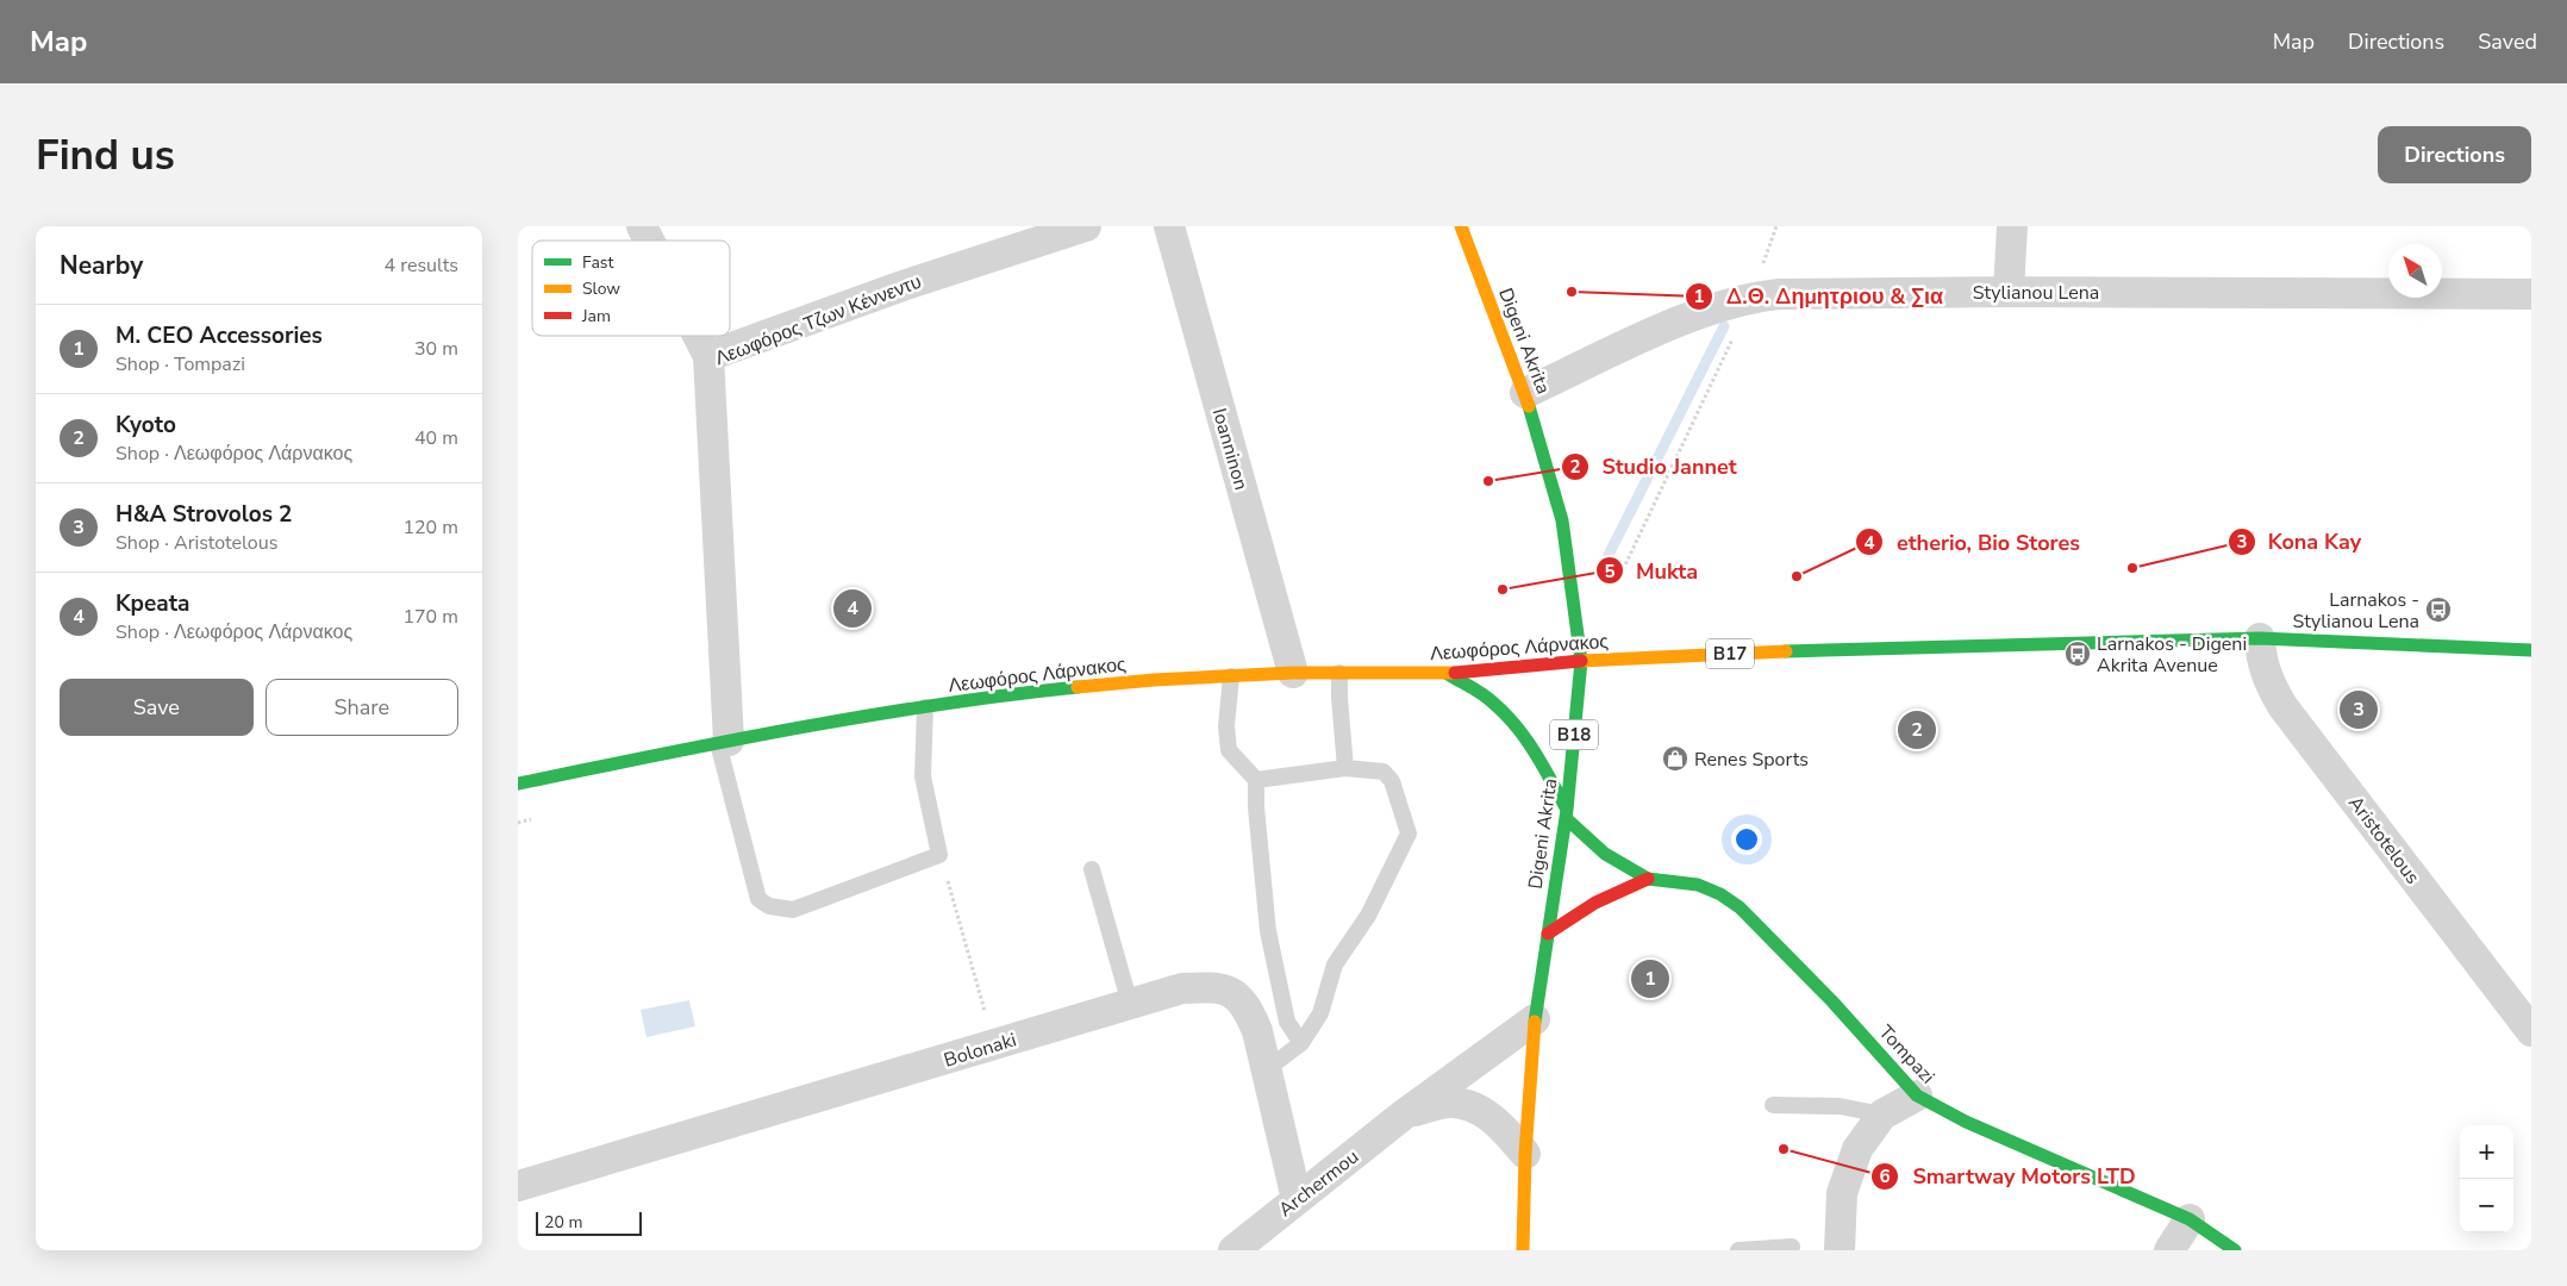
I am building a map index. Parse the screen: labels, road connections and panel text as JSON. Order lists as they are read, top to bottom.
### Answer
{
  "streets": {
    "main road": [
      "Digeni Akrita",
      "Λεωφόρος Λάρνακος",
      "B17",
      "B18",
      "Tompazi"
    ],
    "street": [
      "Stylianou Lena",
      "Λεωφόρος Τζων Κέννεντυ",
      "Ioanninon",
      "Aristotelous",
      "Bolonaki",
      "Archermou"
    ]
  },
  "crossings": [
    ["Stylianou Lena", "Digeni Akrita"],
    ["Λεωφόρος Τζων Κέννεντυ", "Λεωφόρος Λάρνακος"],
    ["Digeni Akrita", "Λεωφόρος Λάρνακος"],
    ["Digeni Akrita", "Tompazi"],
    ["Digeni Akrita", "Archermou"],
    ["Ioanninon", "Λεωφόρος Λάρνακος"],
    ["Λεωφόρος Λάρνακος", "Aristotelous"],
    ["Λεωφόρος Λάρνακος", "Tompazi"],
    ["Bolonaki", "Archermou"]
  ],
  "places": {
    "other": [
      "Δ.Θ. Δημητριου & Σια",
      "Studio Jannet",
      "Kona Kay",
      "etherio, Bio Stores",
      "Mukta",
      "Smartway Motors LTD"
    ],
    "bus stop": ["Larnakos - Stylianou Lena", "Larnakos - Digeni Akrita Avenue"],
    "shop": ["Renes Sports"]
  },
  "legend": ["Fast", "Slow", "Jam"],
  "scale_bar": "20 m",
  "north": "top left",
  "page": {
    "header": "Map",
    "nav": ["Map", "Directions", "Saved"],
    "buttons": [
      "Directions",
      ["Save", "Share"]
    ],
    "title": "Find us",
    "heading": ["Nearby", "4 results"],
    "list": [
      {
        "mark": "1",
        "name": "M. CEO Accessories",
        "note": "Shop · Tompazi",
        "value": "30 m"
      },
      {
        "mark": "2",
        "name": "Kyoto",
        "note": "Shop · Λεωφόρος Λάρνακος",
        "value": "40 m"
      },
      {
        "mark": "3",
        "name": "H&A Strovolos 2",
        "note": "Shop · Aristotelous",
        "value": "120 m"
      },
      {
        "mark": "4",
        "name": "Kpeata",
        "note": "Shop · Λεωφόρος Λάρνακος",
        "value": "170 m"
      }
    ],
    "pins": [
      "4",
      "3",
      "2",
      "1"
    ],
    "map_buttons": ["+", "−"],
    "scale": "20 m"
  }
}
